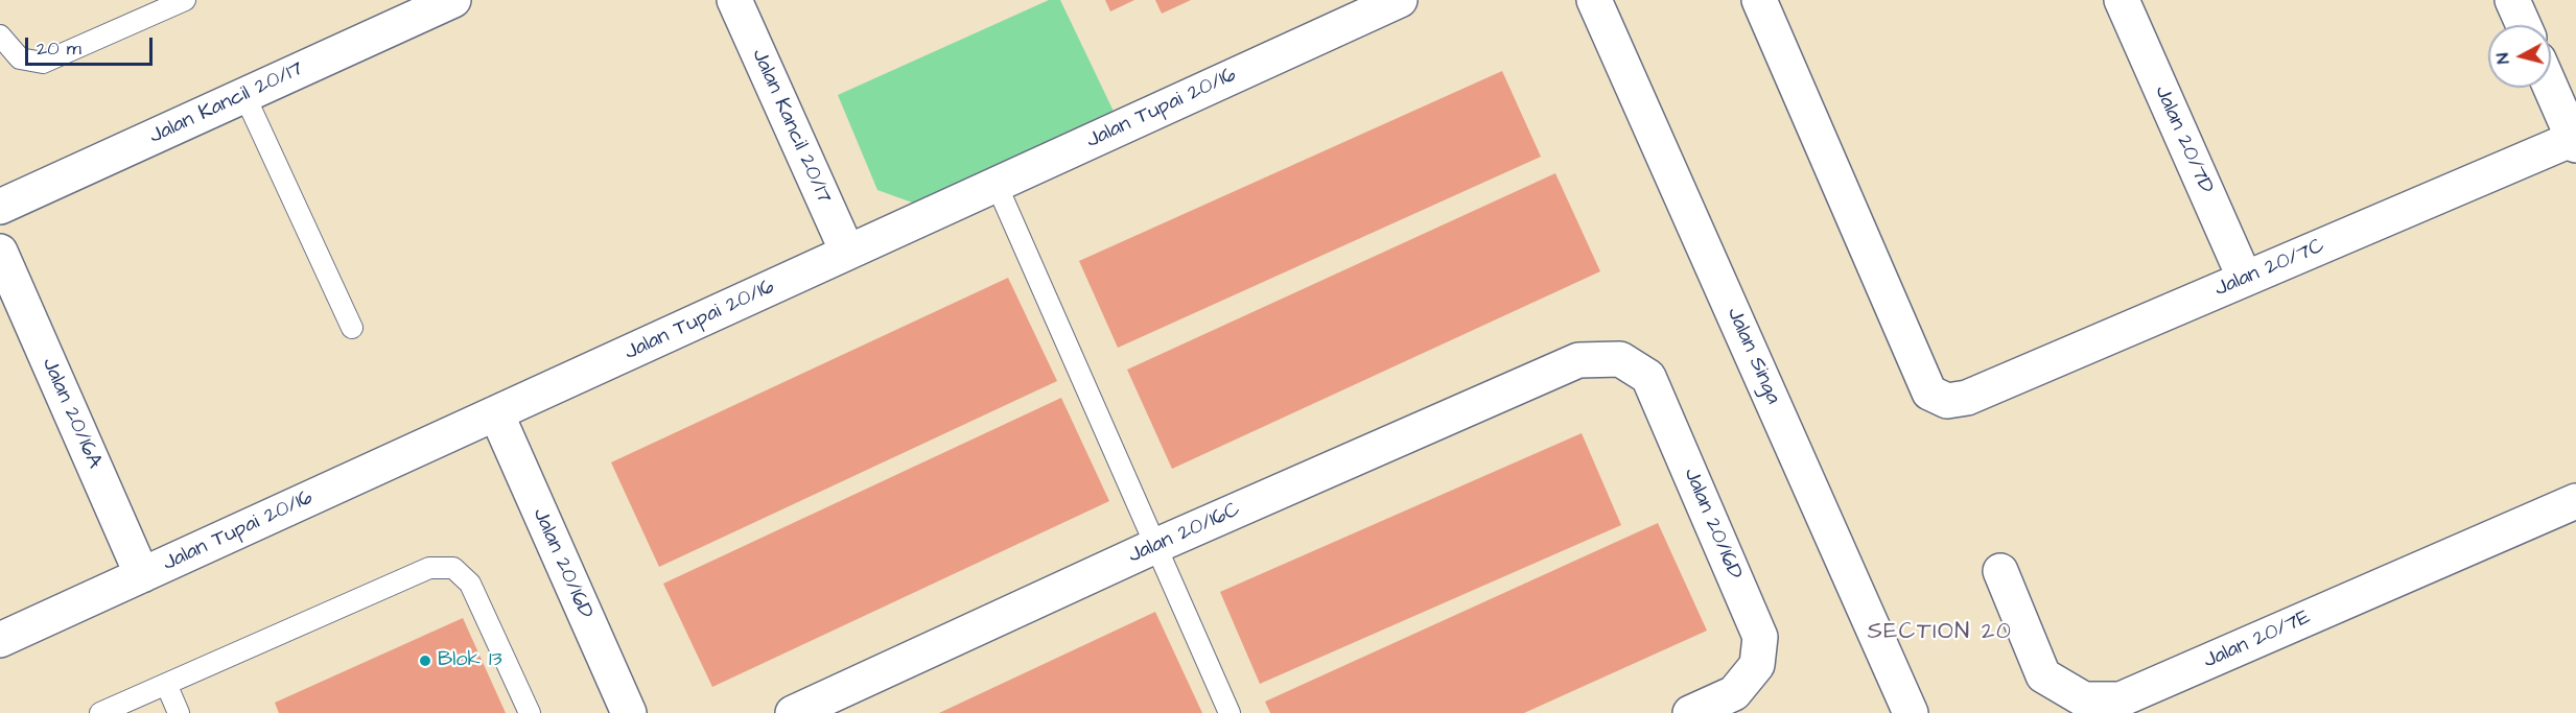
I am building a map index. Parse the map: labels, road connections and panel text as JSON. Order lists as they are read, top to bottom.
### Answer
{
  "streets": {
    "street": [
      "Jalan Kancil 20/17",
      "Jalan Tupai 20/16",
      "Jalan 20/7D",
      "Jalan 20/7C",
      "Jalan Singa",
      "Jalan 20/16A",
      "Jalan 20/16D",
      "Jalan 20/16C",
      "Jalan 20/7E"
    ]
  },
  "crossings": [
    ["Jalan Kancil 20/17", "Jalan Tupai 20/16"],
    ["Jalan Tupai 20/16", "Jalan 20/16A"],
    ["Jalan Tupai 20/16", "Jalan 20/16D"],
    ["Jalan 20/7D", "Jalan 20/7C"],
    ["Jalan 20/16D", "Jalan 20/16C"]
  ],
  "districts": ["SECTION 20"],
  "places": ["Blok 13"],
  "scale_bar": "20 m",
  "north": "left"
}
